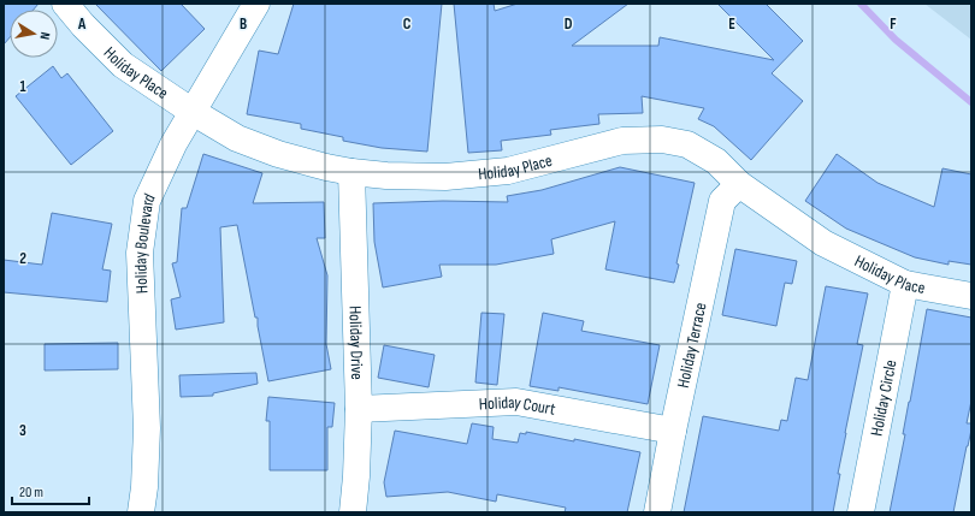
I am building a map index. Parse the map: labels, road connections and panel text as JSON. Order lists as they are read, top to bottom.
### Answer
{
  "streets": {
    "street": [
      "Holiday Place",
      "Holiday Boulevard",
      "Holiday Drive",
      "Holiday Terrace",
      "Holiday Circle",
      "Holiday Court"
    ]
  },
  "crossings": [
    ["Holiday Place", "Holiday Boulevard"],
    ["Holiday Place", "Holiday Drive"],
    ["Holiday Place", "Holiday Terrace"],
    ["Holiday Place", "Holiday Circle"],
    ["Holiday Drive", "Holiday Court"],
    ["Holiday Terrace", "Holiday Court"]
  ],
  "scale_bar": "20 m",
  "north": "right",
  "grid": {
    "columns": [
      "A",
      "B",
      "C",
      "D",
      "E",
      "F"
    ],
    "rows": ["1", "2", "3"]
  }
}
